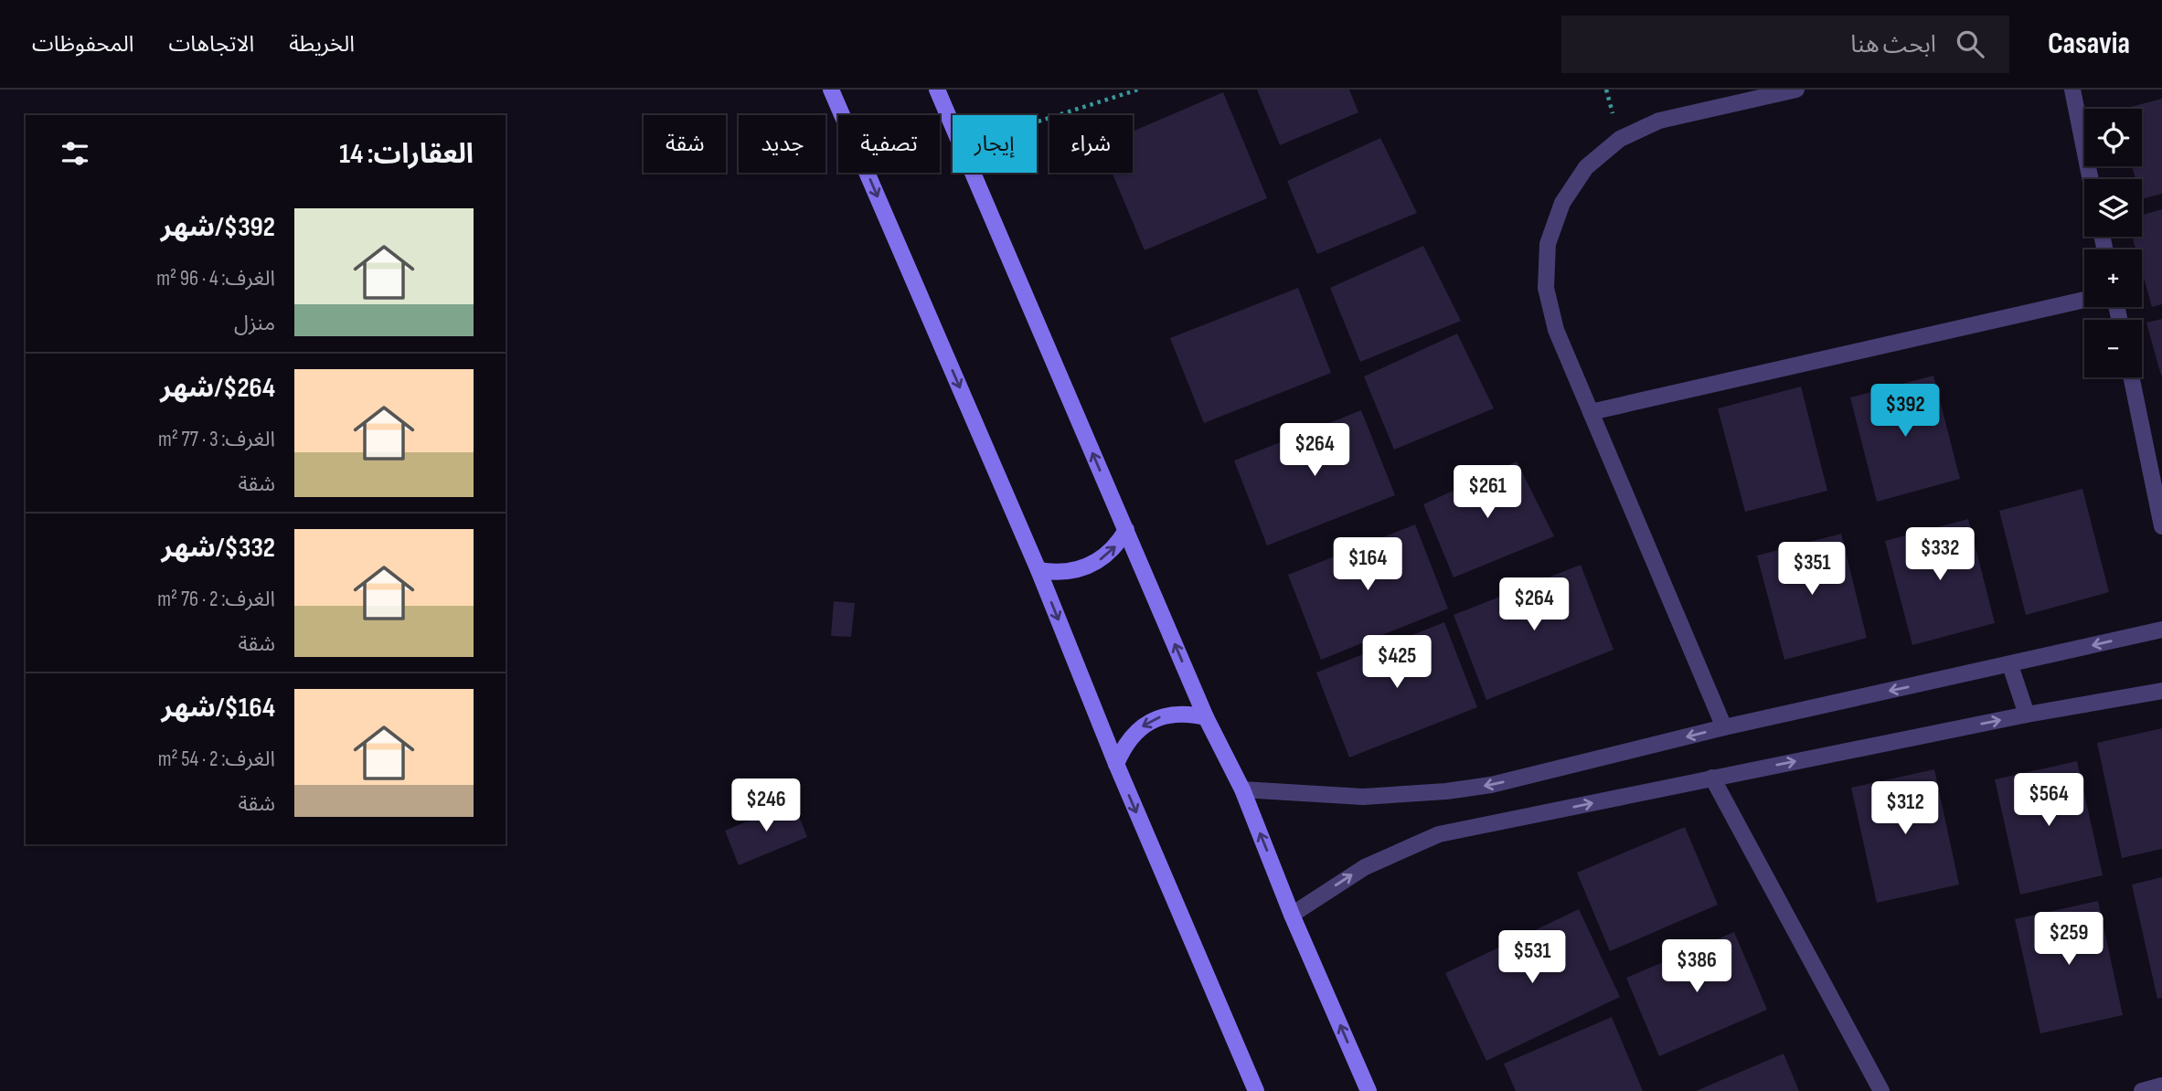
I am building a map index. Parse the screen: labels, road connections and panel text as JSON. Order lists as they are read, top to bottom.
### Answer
{
  "page": {
    "header": "Casavia",
    "search": "ابحث هنا",
    "nav": ["الخريطة", "الاتجاهات", "المحفوظات"],
    "map_buttons": ["+", "−"],
    "chip": [
      "شراء",
      "إيجار",
      "تصفية",
      "جديد",
      "شقة"
    ],
    "heading": "العقارات: 14",
    "list": [
      {
        "name": "$392/شهر",
        "note": "الغرف: 4 · 96 m² · منزل"
      },
      {
        "name": "$264/شهر",
        "note": "الغرف: 3 · 77 m² · شقة"
      },
      {
        "name": "$332/شهر",
        "note": "الغرف: 2 · 76 m² · شقة"
      },
      {
        "name": "$164/شهر",
        "note": "الغرف: 2 · 54 m² · شقة"
      }
    ],
    "price": [
      "$392",
      "$264",
      "$261",
      "$332",
      "$164",
      "$351",
      "$264",
      "$425",
      "$564",
      "$246",
      "$312",
      "$259",
      "$531",
      "$386"
    ]
  }
}
